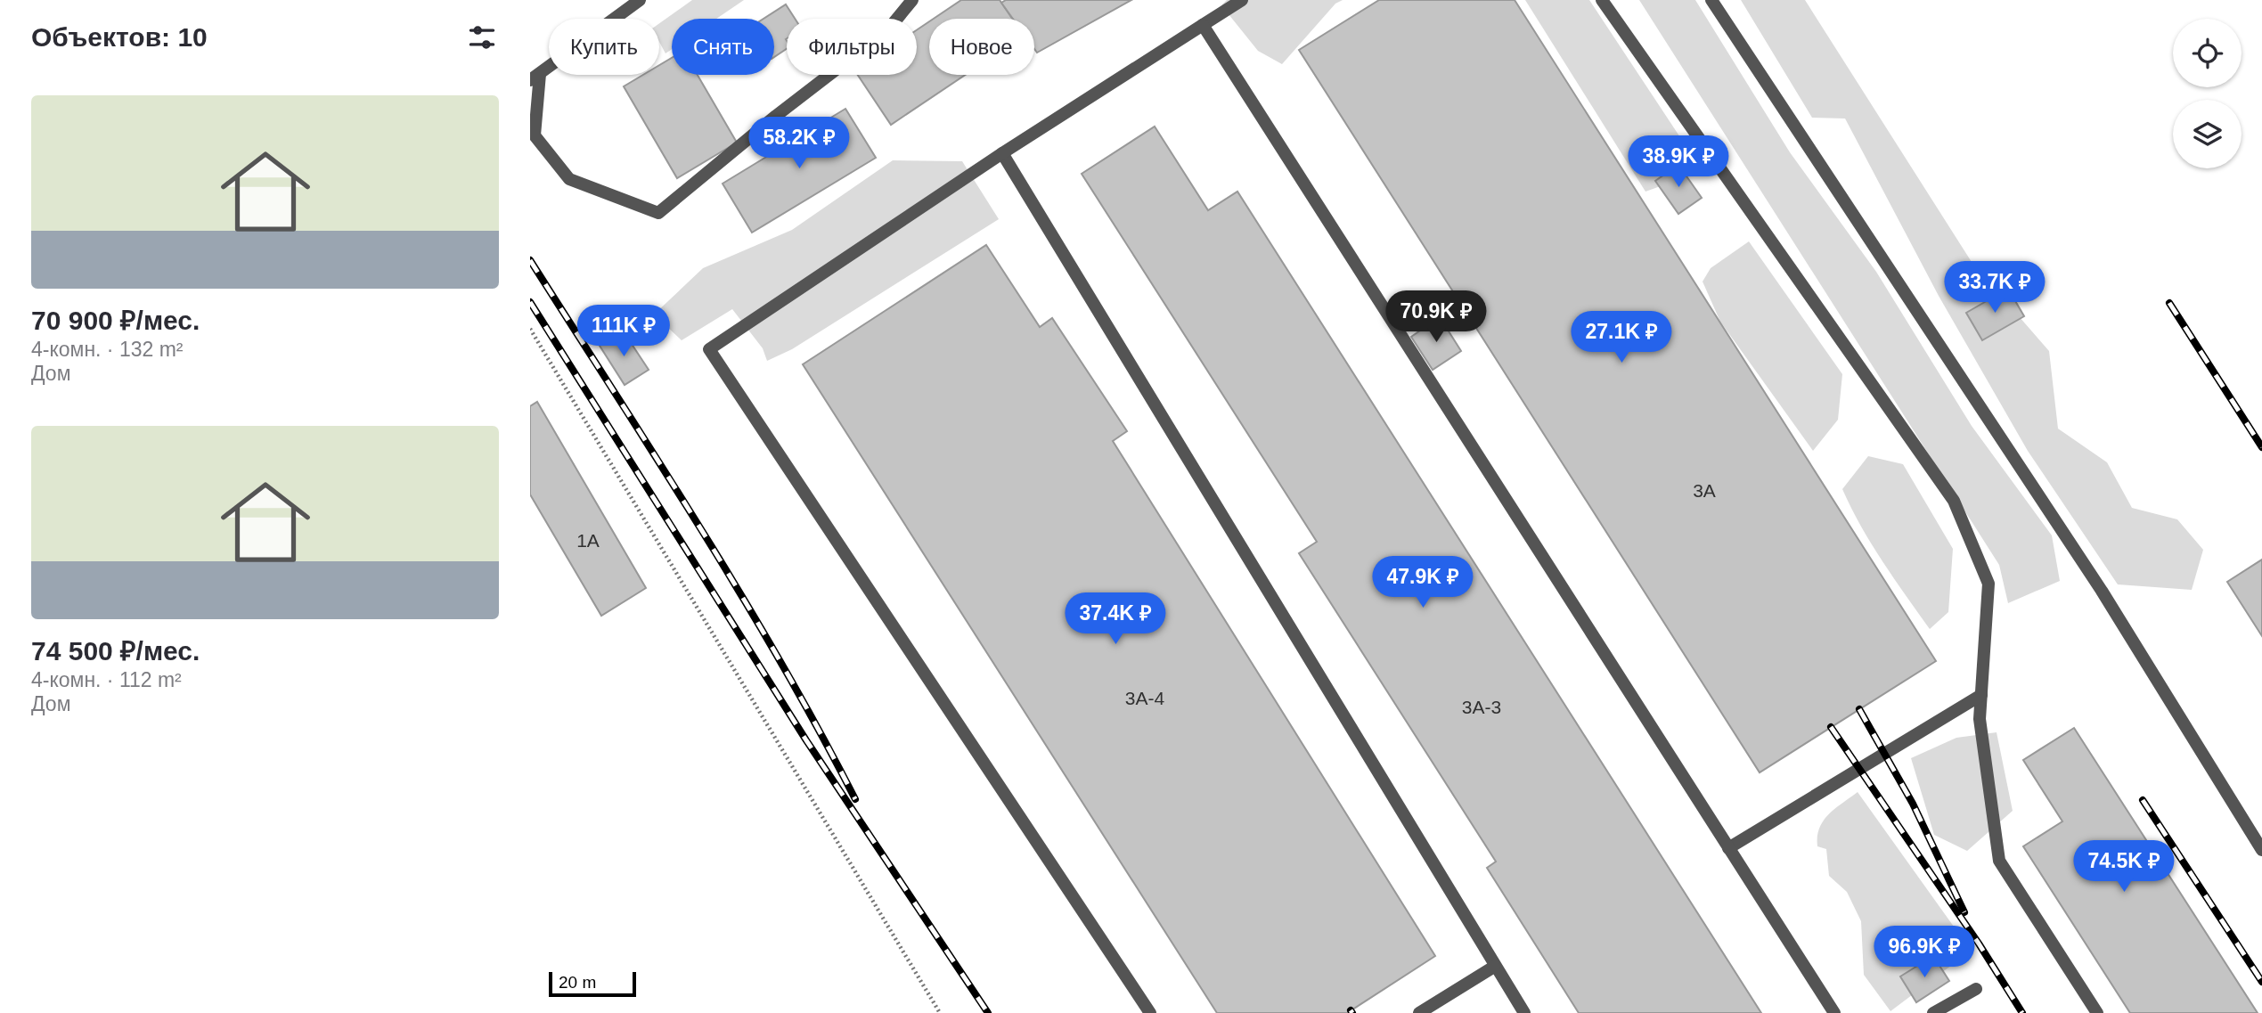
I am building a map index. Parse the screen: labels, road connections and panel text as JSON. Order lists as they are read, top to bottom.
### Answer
{
  "house_numbers": [
    "3А",
    "1А",
    "3А-4",
    "3А-3"
  ],
  "scale_bar": "20 m",
  "page": {
    "heading": "Объектов: 10",
    "chip": [
      "Купить",
      "Снять",
      "Фильтры",
      "Новое"
    ],
    "list": [
      {
        "name": "70 900 ₽/мес.",
        "note": "4-комн. · 132 m² · Дом"
      },
      {
        "name": "74 500 ₽/мес.",
        "note": "4-комн. · 112 m² · Дом"
      }
    ],
    "price": [
      "58.2K ₽",
      "38.9K ₽",
      "33.7K ₽",
      "70.9K ₽",
      "111K ₽",
      "27.1K ₽",
      "47.9K ₽",
      "37.4K ₽",
      "74.5K ₽",
      "96.9K ₽"
    ],
    "scale": "20 m"
  }
}
